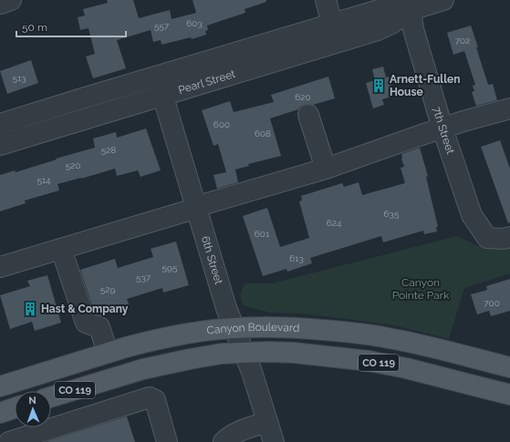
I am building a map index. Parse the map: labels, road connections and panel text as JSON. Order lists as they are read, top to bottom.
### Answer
{
  "streets": {
    "main road": ["Canyon Boulevard", "CO 119"],
    "street": ["Pearl Street", "7th Street", "6th Street"]
  },
  "crossings": [
    ["Pearl Street", "7th Street"],
    ["Pearl Street", "6th Street"],
    ["6th Street", "Canyon Boulevard"]
  ],
  "parks": ["Canyon Pointe Park"],
  "places": {
    "building": ["Arnett-Fullen House", "Hast & Company"]
  },
  "house_numbers": [
    "603",
    "557",
    "702",
    "513",
    "620",
    "600",
    "608",
    "528",
    "520",
    "514",
    "635",
    "624",
    "601",
    "613",
    "595",
    "537",
    "529",
    "700"
  ],
  "scale_bar": "50 m",
  "north": "top"
}
